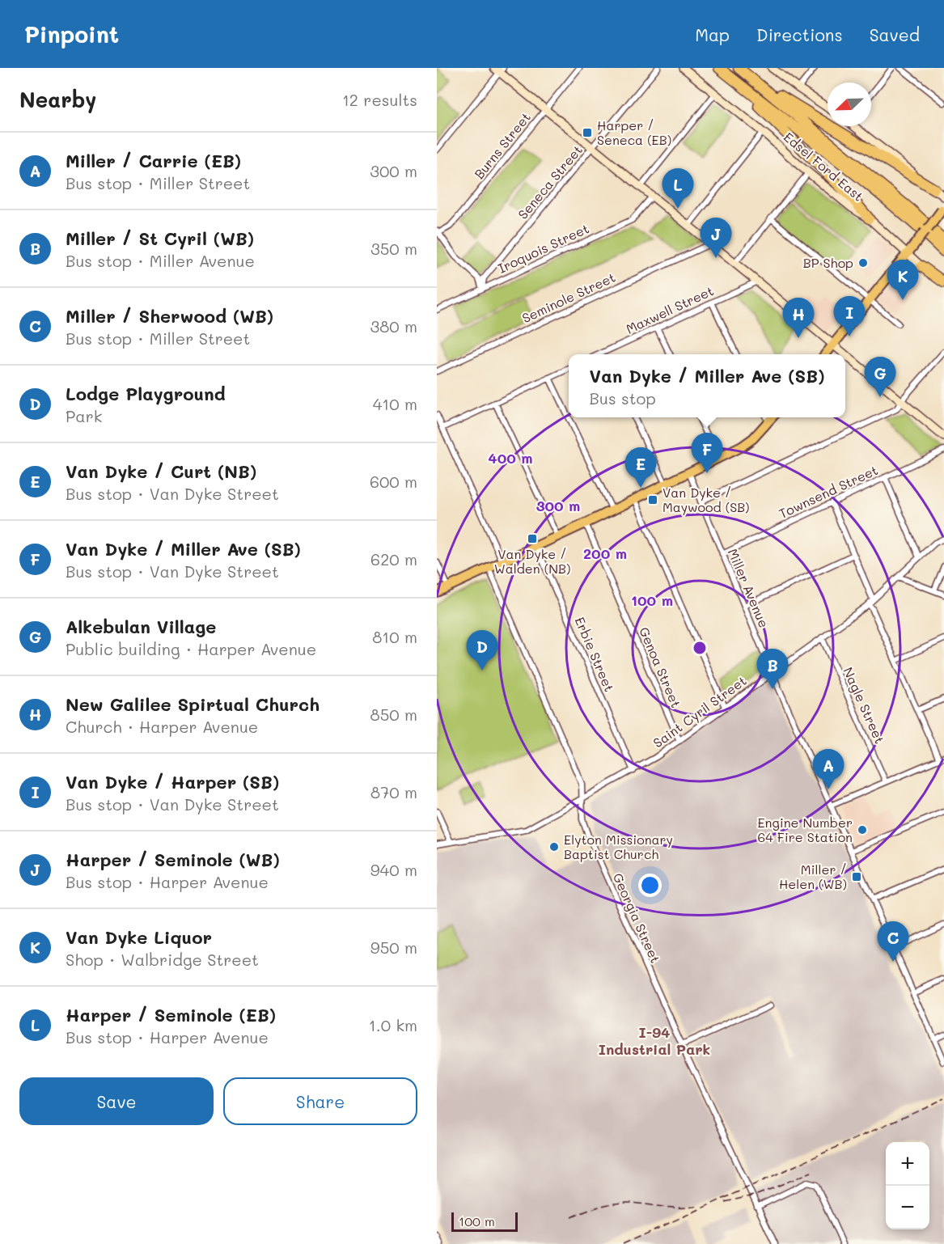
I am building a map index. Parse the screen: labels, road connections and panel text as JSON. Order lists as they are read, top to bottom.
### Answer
{
  "streets": {
    "street": [
      "Burns Street",
      "Edsel Ford East",
      "Seneca Street",
      "Iroquois Street",
      "Seminole Street",
      "Maxwell Street",
      "Townsend Street",
      "Miller Avenue",
      "Erbie Street",
      "Genoa Street",
      "Nagle Street",
      "Saint Cyril Street",
      "Georgia Street"
    ]
  },
  "crossings": [
    ["Seneca Street", "Iroquois Street"],
    ["Townsend Street", "Miller Avenue"],
    ["Miller Avenue", "Saint Cyril Street"],
    ["Erbie Street", "Saint Cyril Street"],
    ["Genoa Street", "Saint Cyril Street"],
    ["Nagle Street", "Saint Cyril Street"],
    ["Saint Cyril Street", "Georgia Street"]
  ],
  "districts": ["I-94 Industrial Park"],
  "places": {
    "transit": [
      "Harper / Seneca (EB)",
      "Van Dyke / Maywood (SB)",
      "Van Dyke / Walden (NB)",
      "Miller / Helen (WB)"
    ],
    "other": ["BP Shop", "Engine Number 64 Fire Station", "Elyton Missionary Baptist Church"]
  },
  "scale_bar": "100 m",
  "north": "bottom left",
  "page": {
    "header": "Pinpoint",
    "nav": ["Map", "Directions", "Saved"],
    "heading": ["Nearby", "12 results"],
    "list": [
      {
        "mark": "A",
        "name": "Miller / Carrie (EB)",
        "note": "Bus stop · Miller Street",
        "value": "300 m"
      },
      {
        "mark": "B",
        "name": "Miller / St Cyril (WB)",
        "note": "Bus stop · Miller Avenue",
        "value": "350 m"
      },
      {
        "mark": "C",
        "name": "Miller / Sherwood (WB)",
        "note": "Bus stop · Miller Street",
        "value": "380 m"
      },
      {
        "mark": "D",
        "name": "Lodge Playground",
        "note": "Park",
        "value": "410 m"
      },
      {
        "mark": "E",
        "name": "Van Dyke / Curt (NB)",
        "note": "Bus stop · Van Dyke Street",
        "value": "600 m"
      },
      {
        "mark": "F",
        "name": "Van Dyke / Miller Ave (SB)",
        "note": "Bus stop · Van Dyke Street",
        "value": "620 m"
      },
      {
        "mark": "G",
        "name": "Alkebulan Village",
        "note": "Public building · Harper Avenue",
        "value": "810 m"
      },
      {
        "mark": "H",
        "name": "New Galilee Spirtual Church",
        "note": "Church · Harper Avenue",
        "value": "850 m"
      },
      {
        "mark": "I",
        "name": "Van Dyke / Harper (SB)",
        "note": "Bus stop · Van Dyke Street",
        "value": "870 m"
      },
      {
        "mark": "J",
        "name": "Harper / Seminole (WB)",
        "note": "Bus stop · Harper Avenue",
        "value": "940 m"
      },
      {
        "mark": "K",
        "name": "Van Dyke Liquor",
        "note": "Shop · Walbridge Street",
        "value": "950 m"
      },
      {
        "mark": "L",
        "name": "Harper / Seminole (EB)",
        "note": "Bus stop · Harper Avenue",
        "value": "1.0 km"
      }
    ],
    "pins": [
      "L",
      "J",
      "K",
      "I",
      "H",
      "G",
      "F",
      "E",
      "D",
      "B",
      "A",
      "C"
    ],
    "popup": ["Van Dyke / Miller Ave (SB)", "Bus stop"],
    "buttons": ["Save", "Share"],
    "map_buttons": ["+", "−"],
    "scale": "100 m"
  },
  "rings": [
    "400 m",
    "300 m",
    "200 m",
    "100 m"
  ]
}
